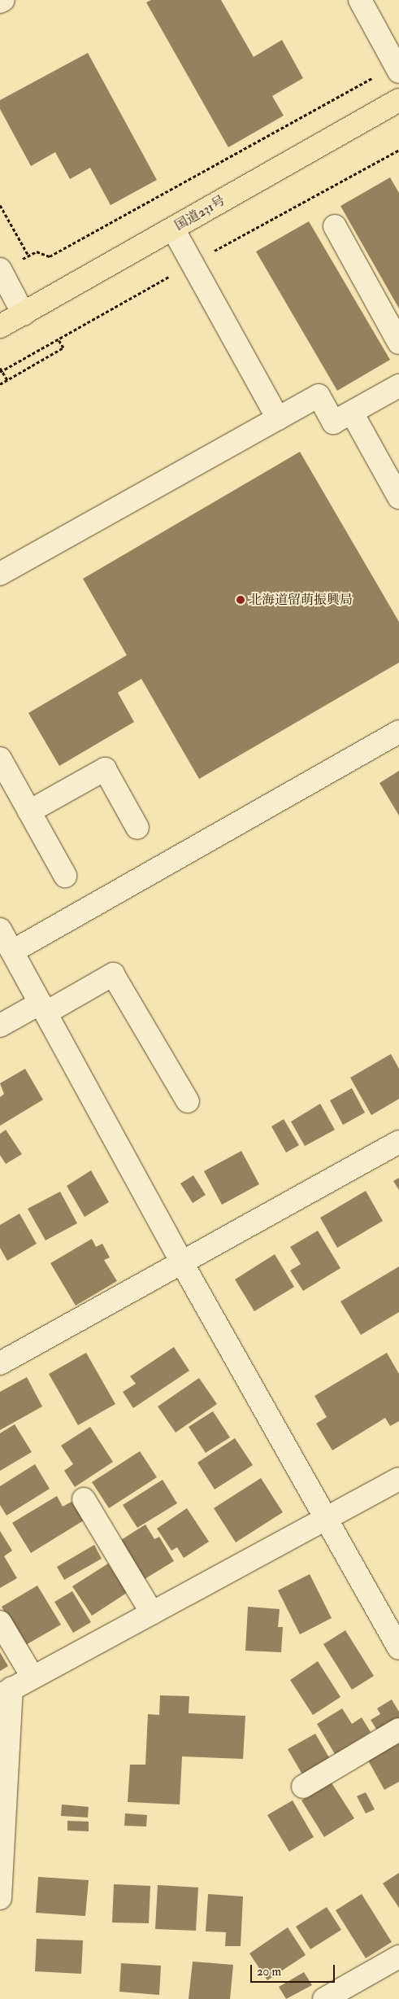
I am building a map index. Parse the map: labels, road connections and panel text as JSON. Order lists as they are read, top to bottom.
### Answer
{
  "streets": {
    "highway": ["国道231号"]
  },
  "places": ["北海道留萌振興局"],
  "scale_bar": "20 m"
}
